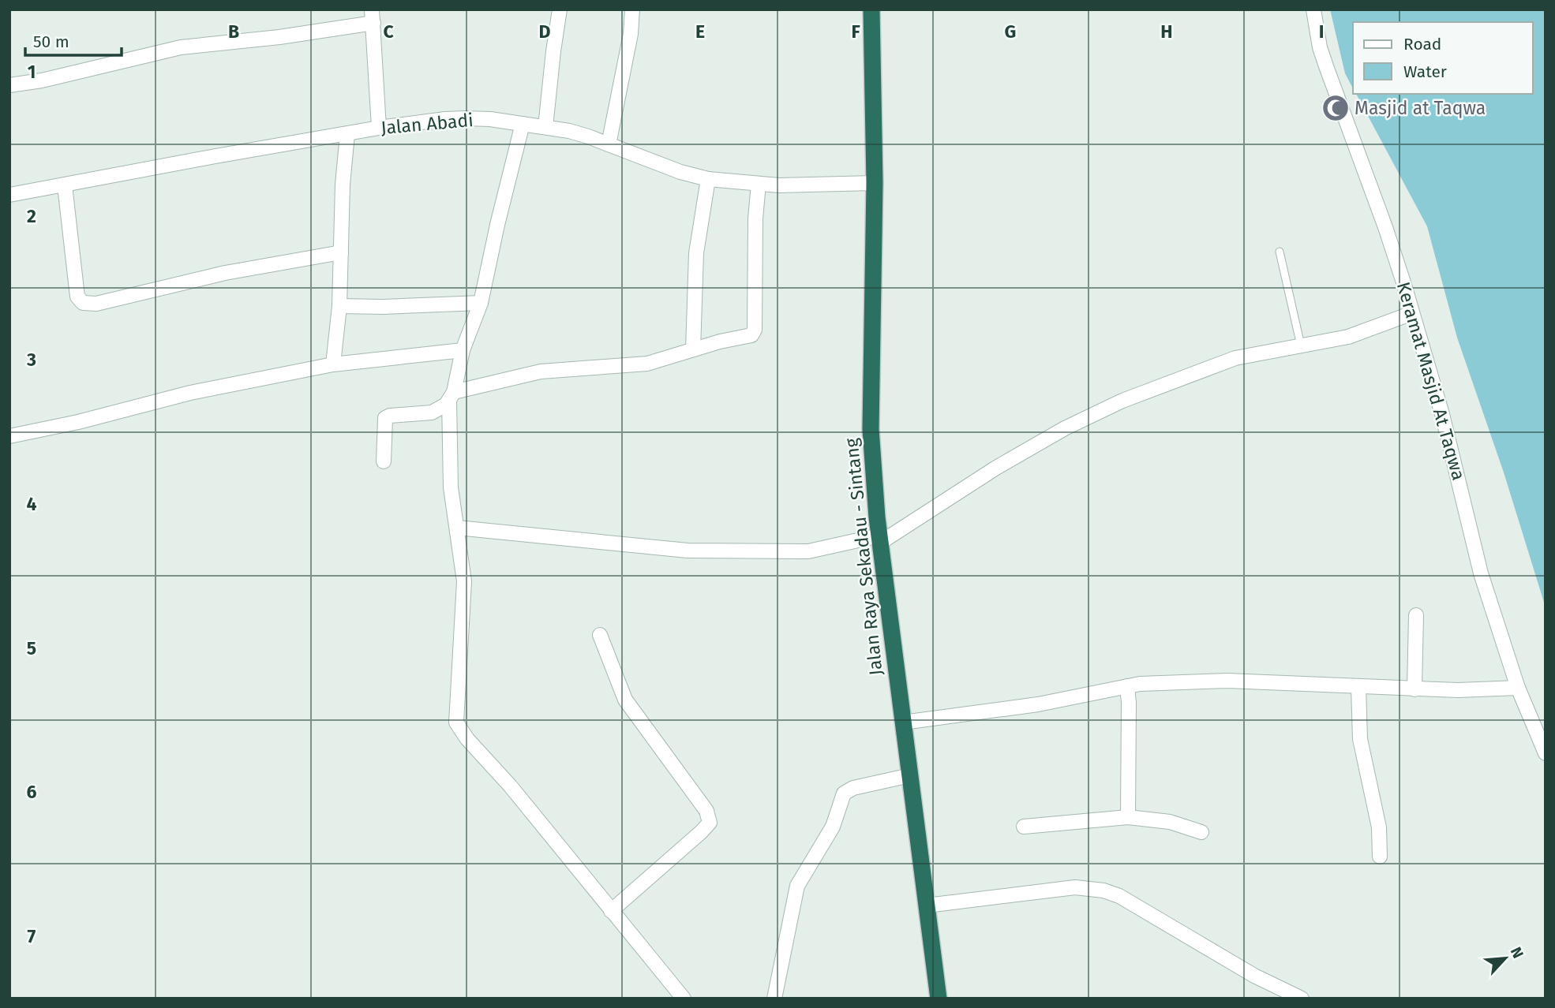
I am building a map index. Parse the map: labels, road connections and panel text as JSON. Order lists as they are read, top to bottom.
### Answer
{
  "streets": {
    "highway": ["Jalan Raya Sekadau - Sintang"],
    "street": ["Jalan Abadi", "Keramat Masjid At Taqwa"]
  },
  "crossings": [
    ["Jalan Abadi", "Jalan Raya Sekadau - Sintang"]
  ],
  "places": {
    "mosque": ["Masjid at Taqwa"]
  },
  "legend": ["Road", "Water"],
  "scale_bar": "50 m",
  "north": "top right",
  "grid": {
    "columns": [
      "B",
      "C",
      "D",
      "E",
      "F",
      "G",
      "H",
      "I"
    ],
    "rows": [
      "1",
      "2",
      "3",
      "4",
      "5",
      "6",
      "7"
    ]
  }
}
